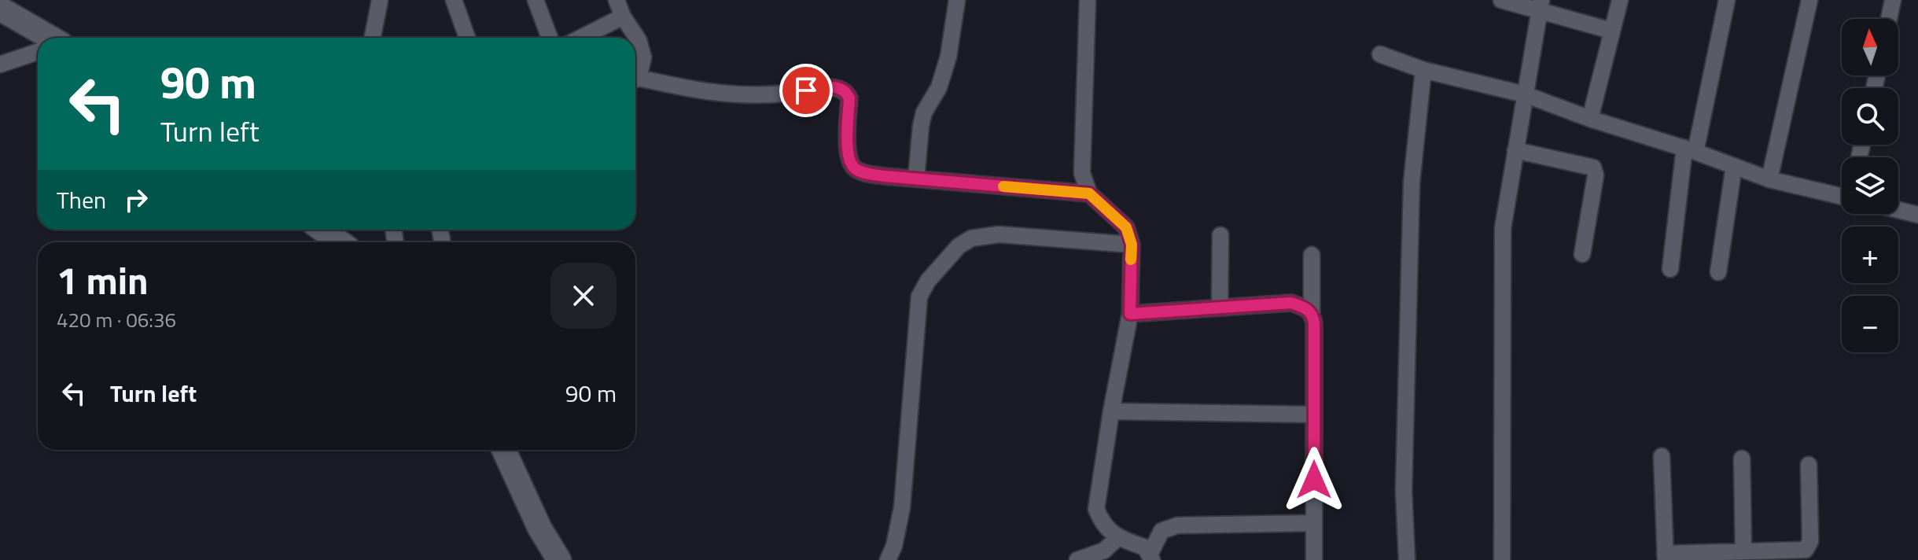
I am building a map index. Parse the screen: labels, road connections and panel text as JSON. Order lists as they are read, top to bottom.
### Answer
{
  "north": "top",
  "page": {
    "map_buttons": ["+", "−"],
    "turn": ["90 m", "Turn left"],
    "then": "Then",
    "heading": ["1 min", "420 m · 06:36"],
    "list": [
      {
        "name": "Turn left",
        "value": "90 m"
      }
    ]
  }
}
